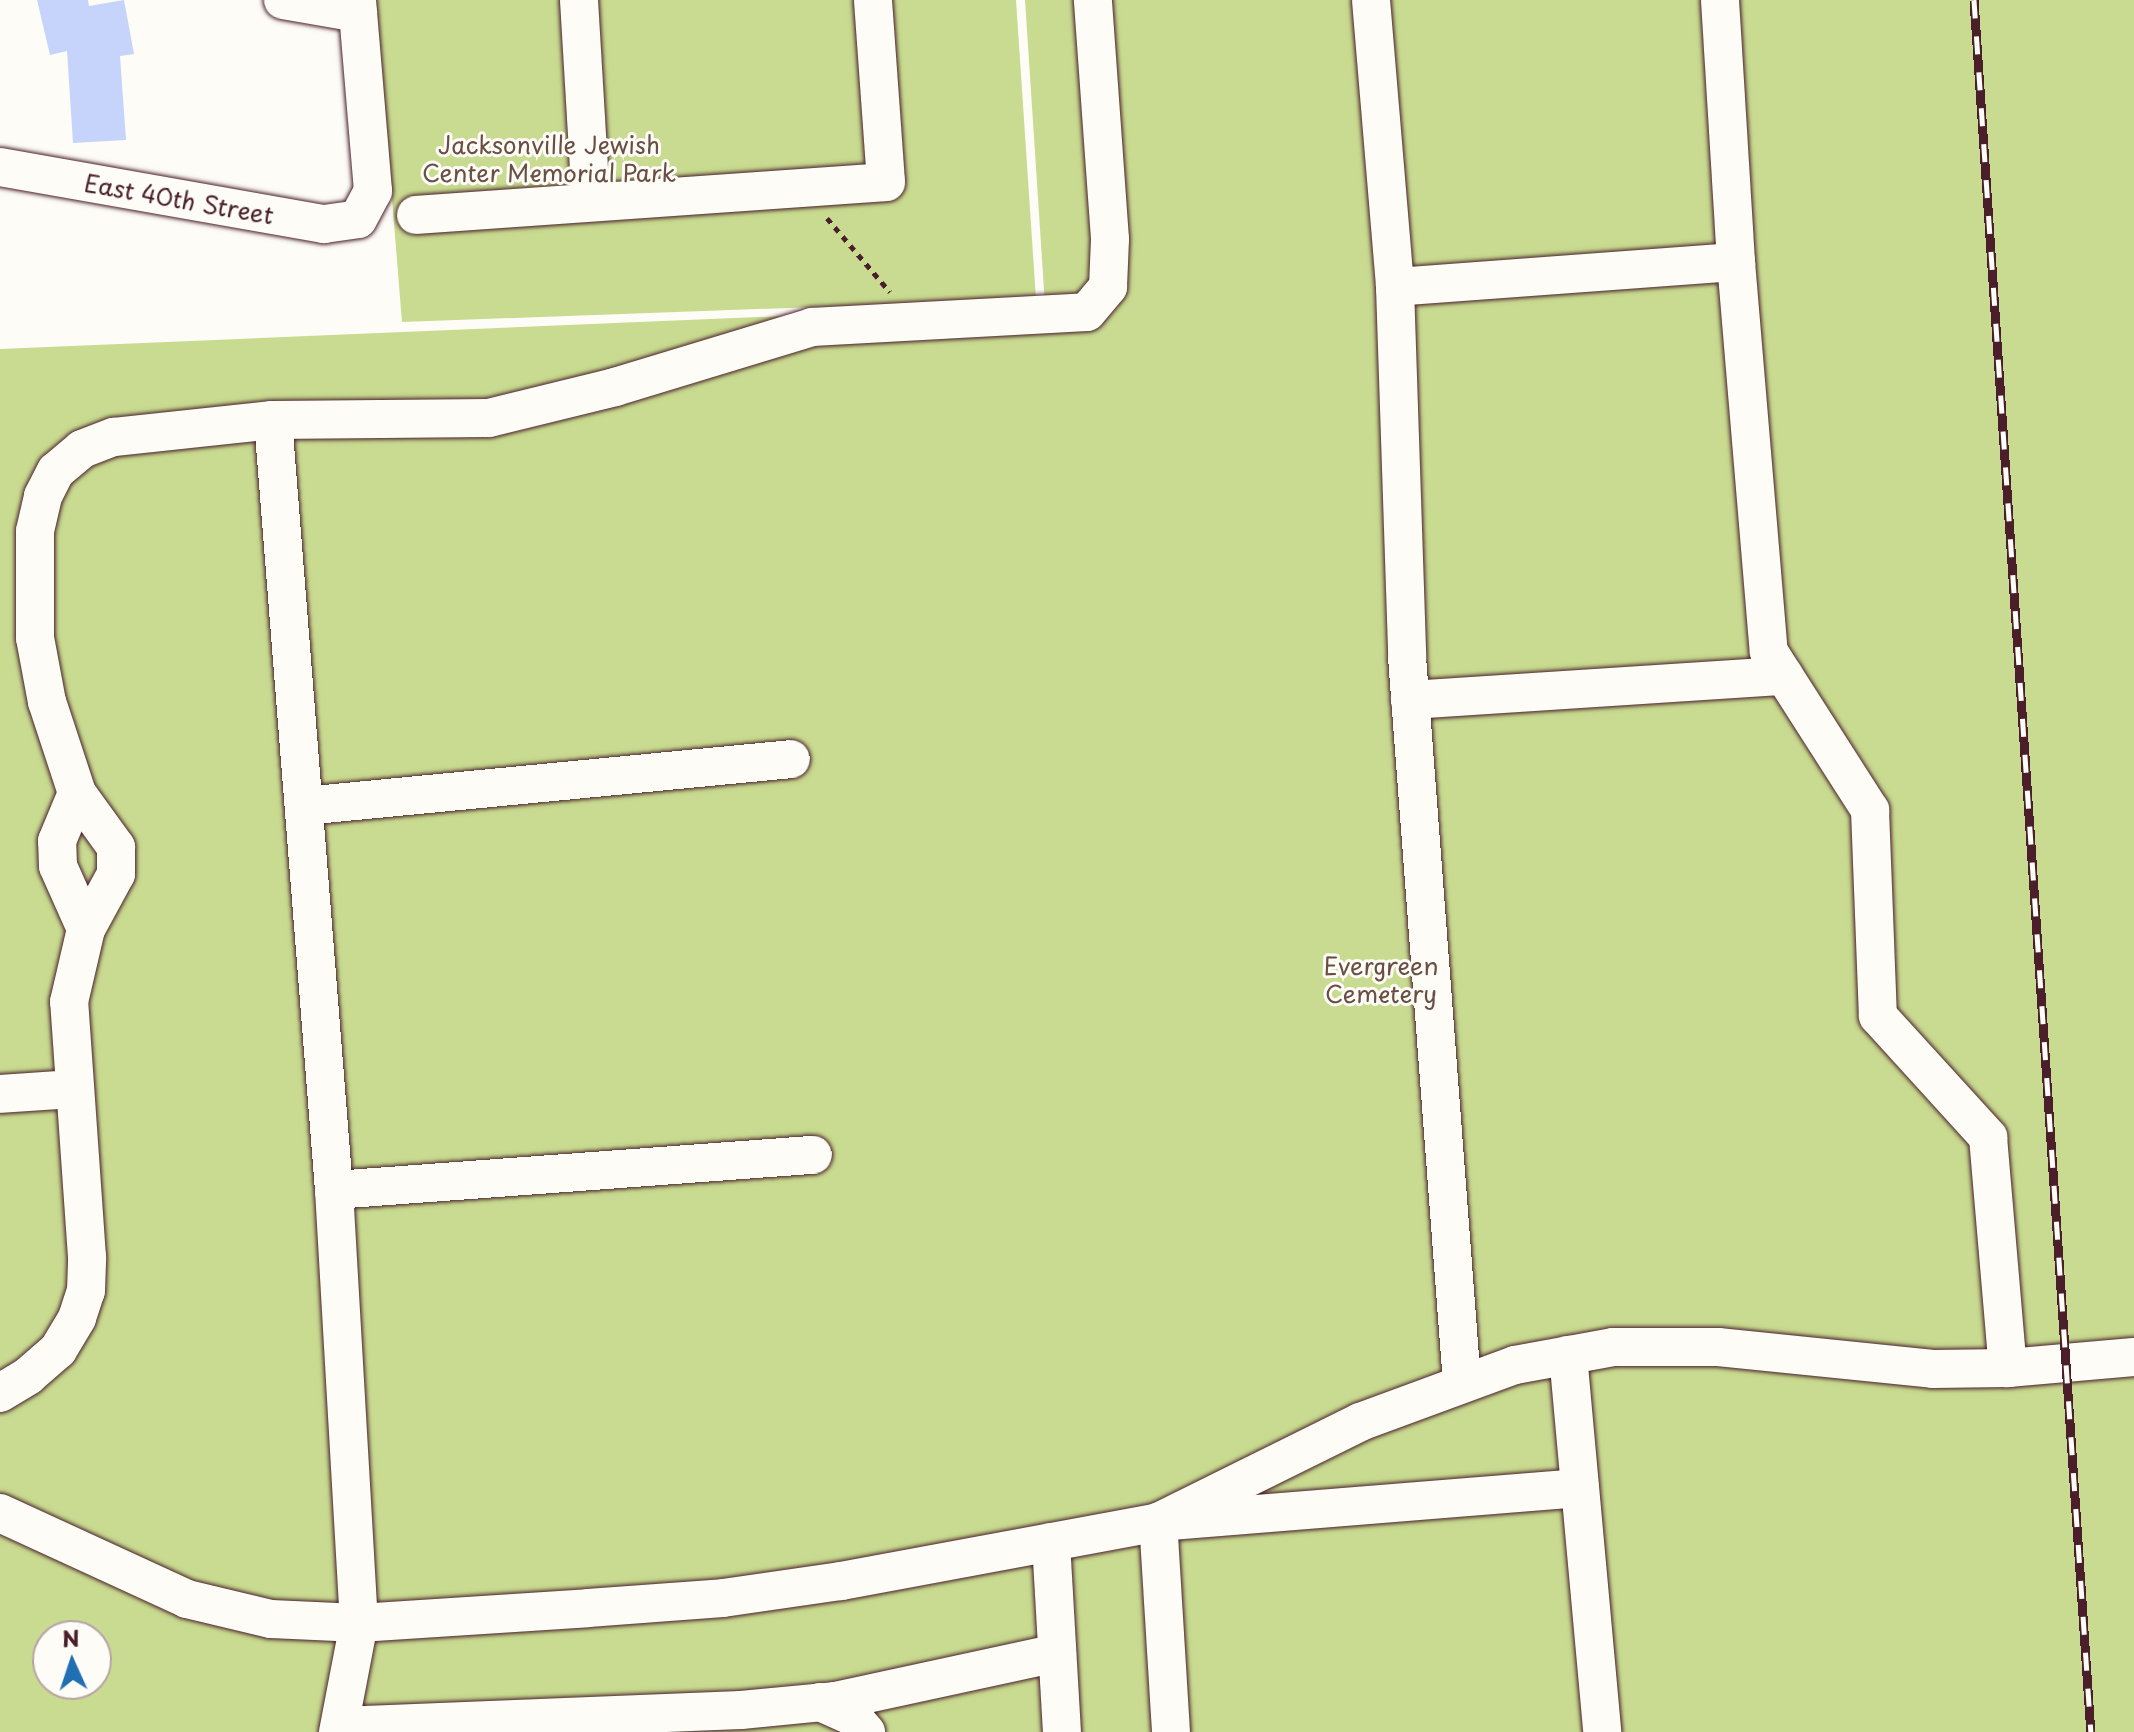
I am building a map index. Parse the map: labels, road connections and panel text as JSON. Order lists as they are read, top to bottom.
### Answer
{
  "streets": {
    "street": ["East 40th Street"]
  },
  "parks": ["Jacksonville Jewish Center Memorial Park", "Evergreen Cemetery"],
  "north": "top"
}
